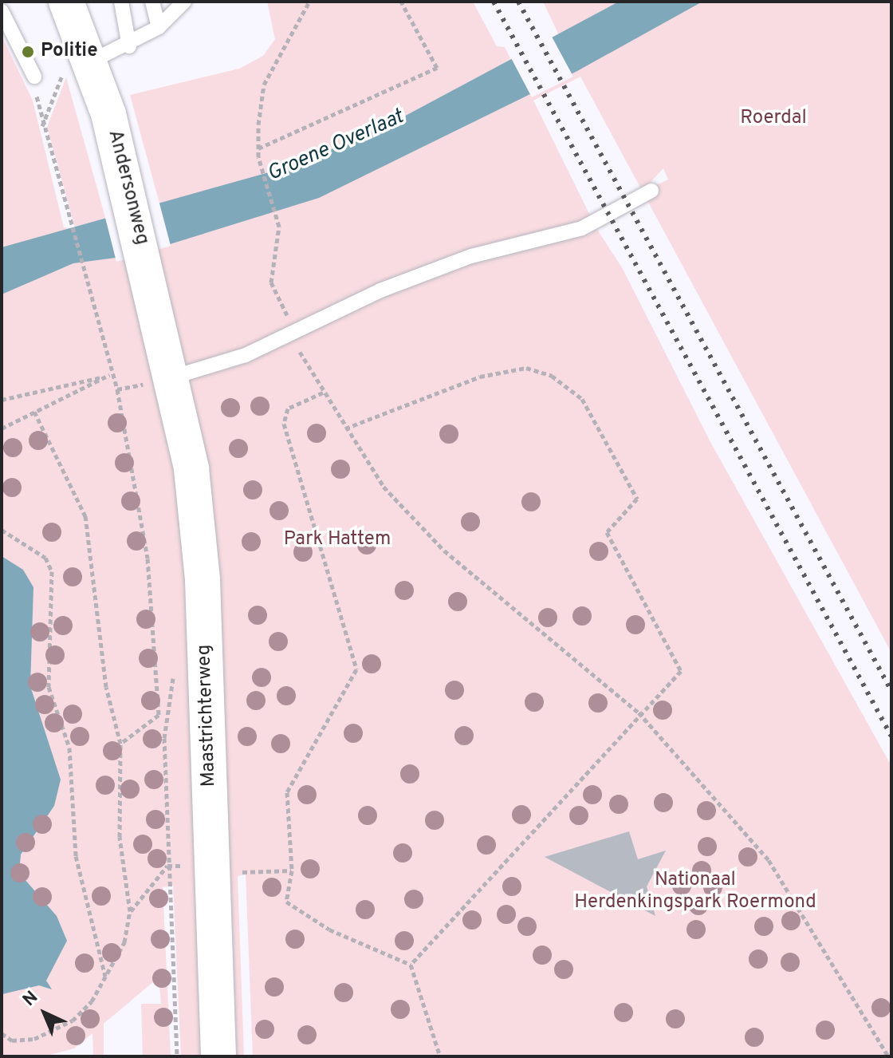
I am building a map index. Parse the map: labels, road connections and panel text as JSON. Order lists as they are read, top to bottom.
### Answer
{
  "streets": {
    "main road": ["Andersonweg", "Maastrichterweg"]
  },
  "crossings": [
    ["Andersonweg", "Maastrichterweg"]
  ],
  "water": ["Groene Overlaat"],
  "parks": ["Roerdal", "Park Hattem", "Nationaal Herdenkingspark Roermond"],
  "places": ["Politie"],
  "north": "top left"
}
